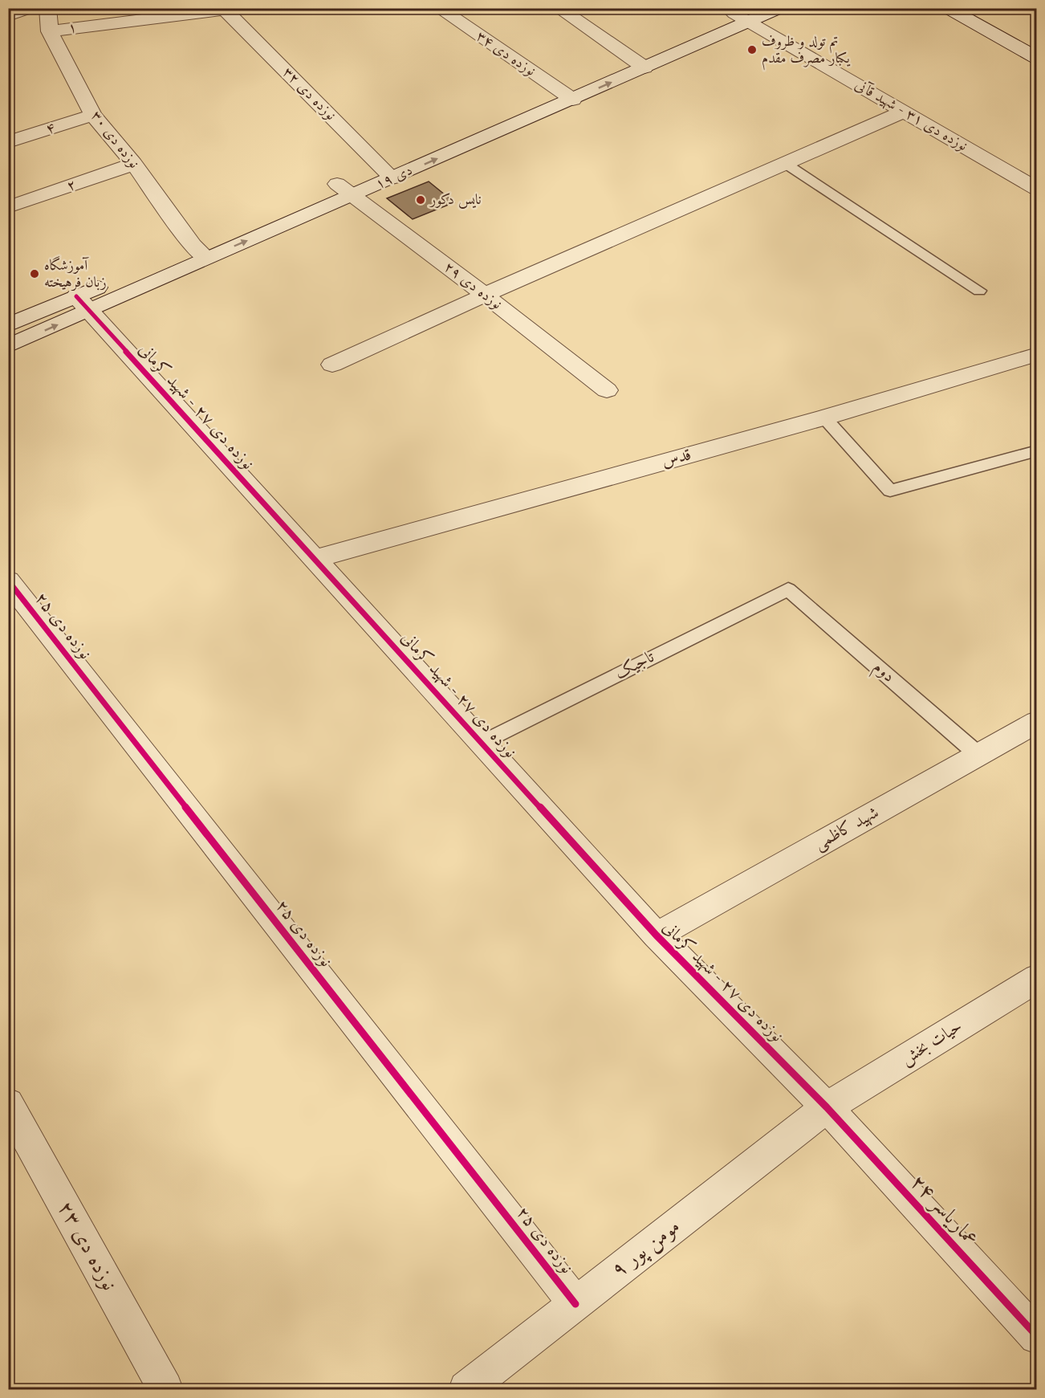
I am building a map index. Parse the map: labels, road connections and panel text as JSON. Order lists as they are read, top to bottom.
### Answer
{
  "streets": {
    "street": [
      "۱",
      "نوزده دی ۳۴",
      "نوزده دی ۳۲",
      "نوزده دی ۳۱ - شهید قآنی",
      "۴",
      "نوزده دی ۳۰",
      "۱۹ دی",
      "۲",
      "نوزده دی ۲۹",
      "نوزده دی ۲۷ - شهید کرمانی",
      "قدس",
      "نوزده دی ۲۵",
      "شهید کاظمی",
      "حیات بخش",
      "عماریاسر ۲۴",
      "نوزده دی ۲۳",
      "مومن پور ۹"
    ],
    "lane": ["تاجیک", "دوم"]
  },
  "crossings": [
    ["۱", "نوزده دی ۳۲"],
    ["۱", "نوزده دی ۳۰"],
    ["نوزده دی ۳۴", "۱۹ دی"],
    ["نوزده دی ۳۲", "۱۹ دی"],
    ["نوزده دی ۳۱ - شهید قآنی", "۱۹ دی"],
    ["۴", "نوزده دی ۳۰"],
    ["نوزده دی ۳۰", "۱۹ دی"],
    ["نوزده دی ۳۰", "۲"],
    ["۱۹ دی", "نوزده دی ۲۹"],
    ["۱۹ دی", "نوزده دی ۲۷ - شهید کرمانی"],
    ["نوزده دی ۲۷ - شهید کرمانی", "قدس"],
    ["نوزده دی ۲۷ - شهید کرمانی", "تاجیک"],
    ["نوزده دی ۲۷ - شهید کرمانی", "شهید کاظمی"],
    ["نوزده دی ۲۷ - شهید کرمانی", "حیات بخش"],
    ["نوزده دی ۲۷ - شهید کرمانی", "عماریاسر ۲۴"],
    ["نوزده دی ۲۷ - شهید کرمانی", "مومن پور ۹"],
    ["نوزده دی ۲۵", "مومن پور ۹"],
    ["تاجیک", "دوم"],
    ["دوم", "شهید کاظمی"],
    ["حیات بخش", "عماریاسر ۲۴"],
    ["حیات بخش", "مومن پور ۹"],
    ["عماریاسر ۲۴", "مومن پور ۹"]
  ],
  "places": ["تم تولد و ظروف یکبار مصرف مقدم", "نایس دکور", "آموزشگاه زبان فرهیخته"]
}
